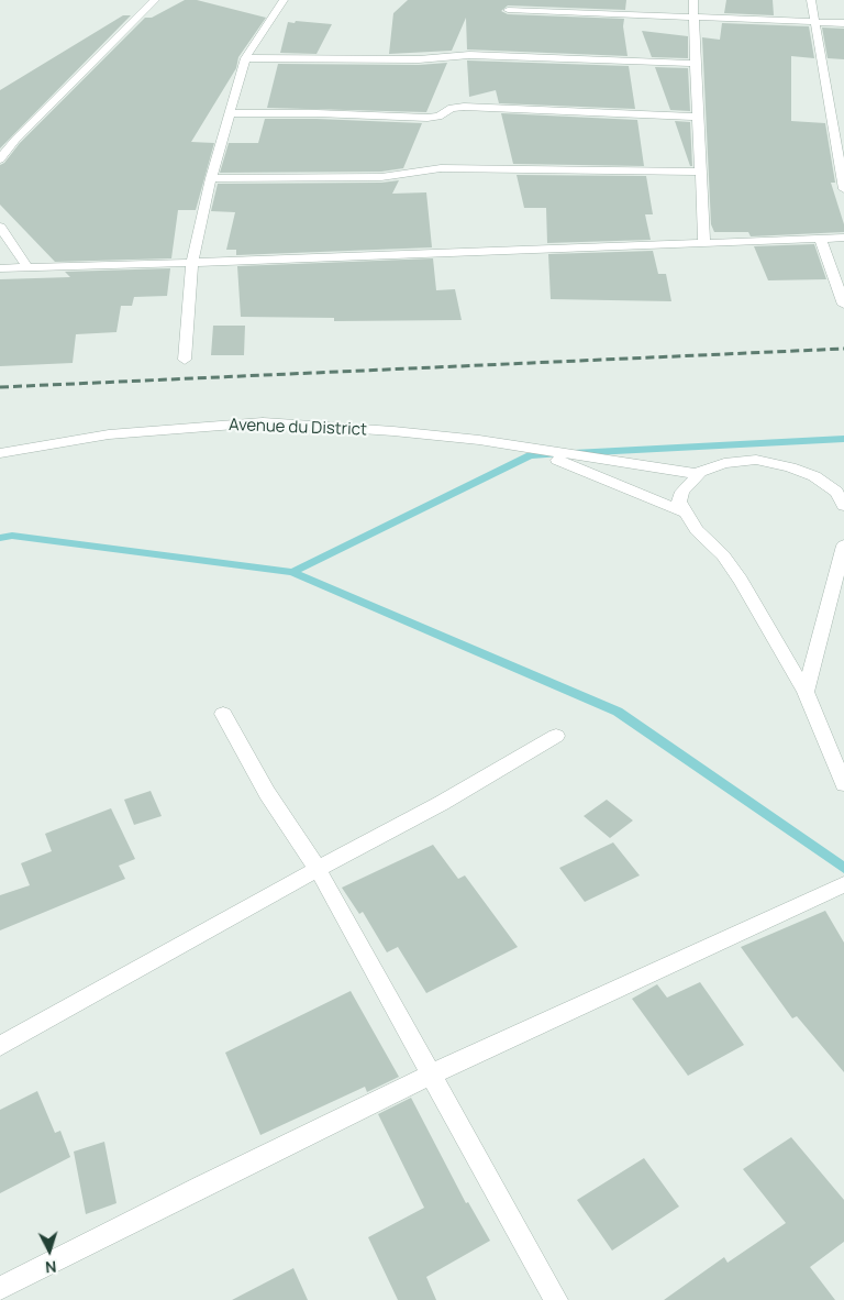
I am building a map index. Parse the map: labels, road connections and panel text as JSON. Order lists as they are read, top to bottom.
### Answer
{
  "streets": {
    "street": ["Avenue du District"]
  },
  "north": "bottom"
}
